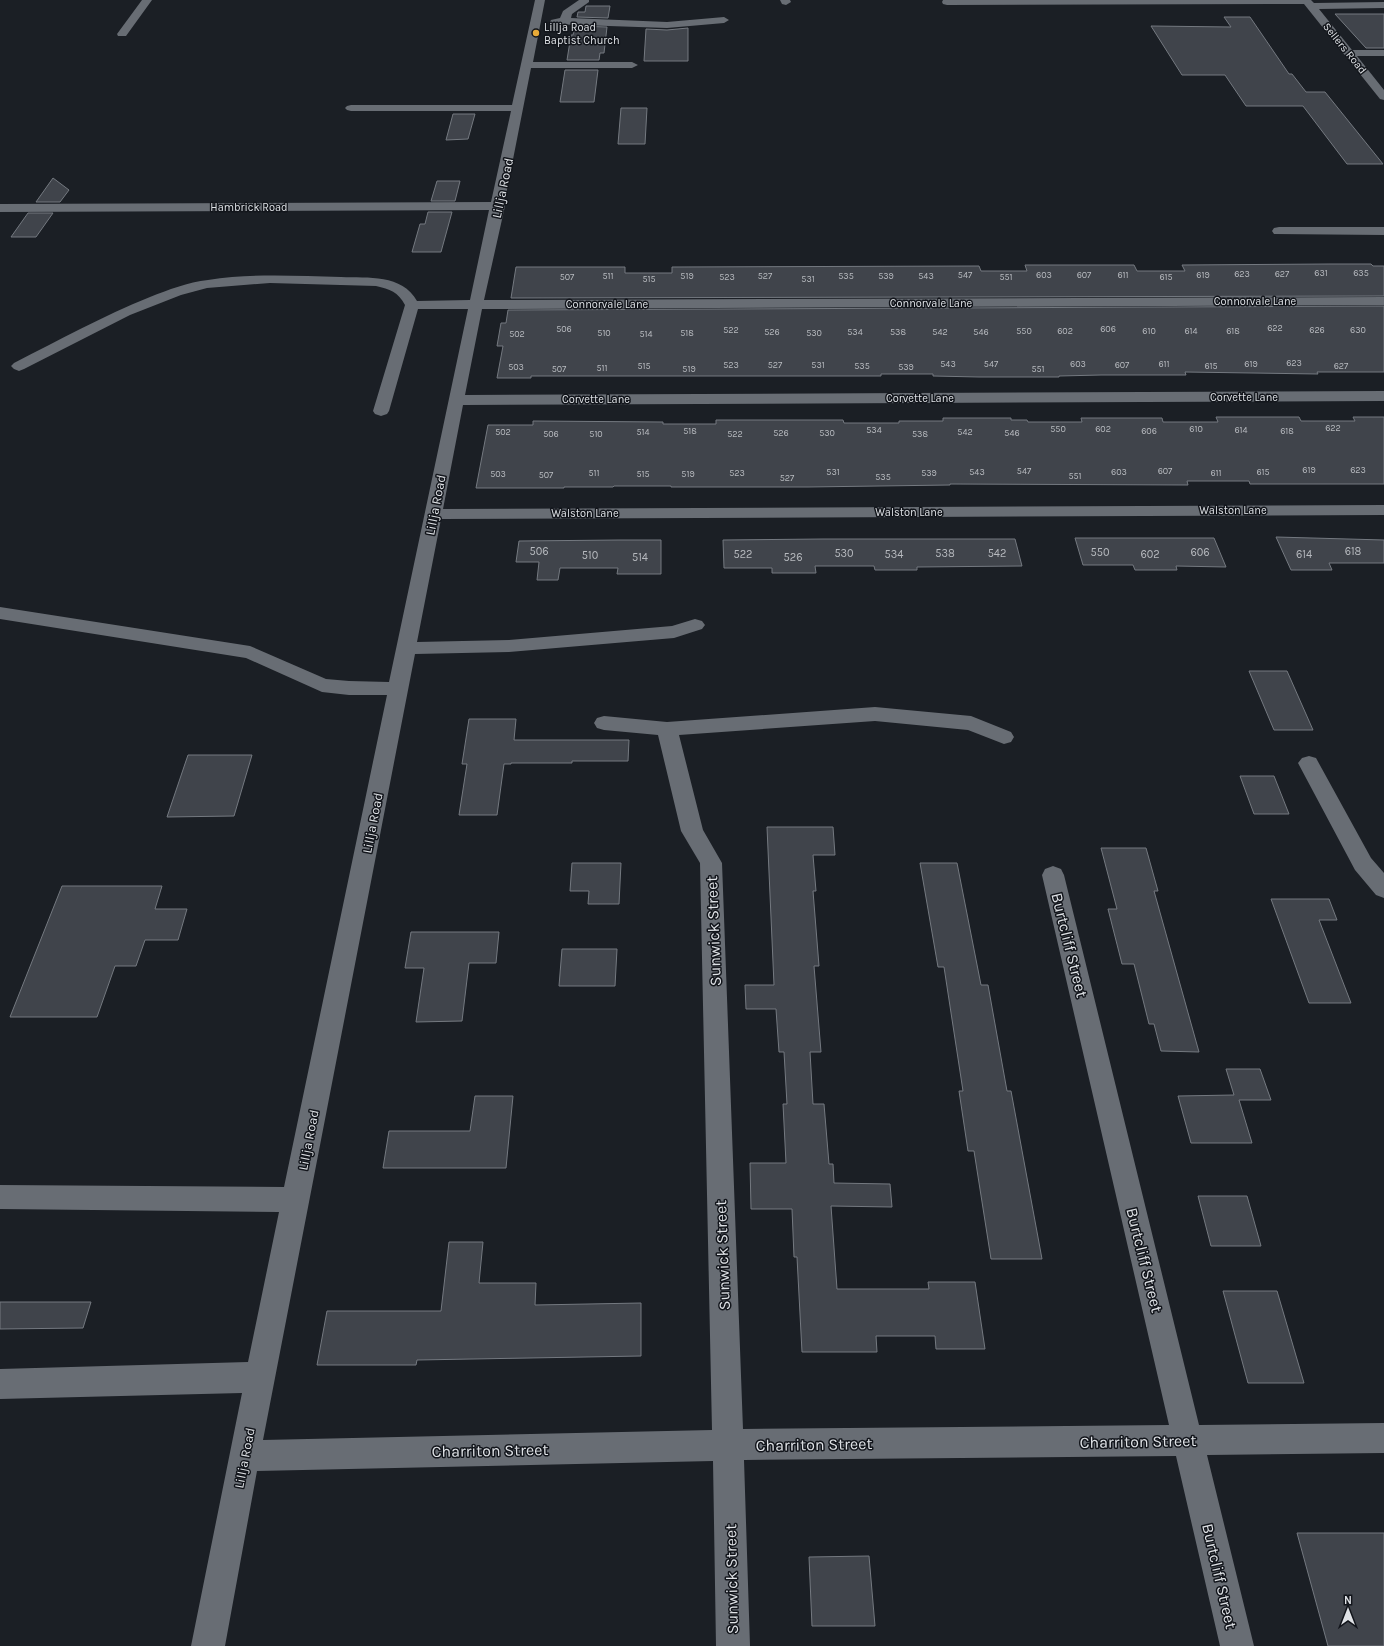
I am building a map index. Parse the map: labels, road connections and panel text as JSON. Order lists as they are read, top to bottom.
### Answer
{
  "streets": {
    "street": [
      "Sellers Road",
      "Lillja Road",
      "Hambrick Road",
      "Connorvale Lane",
      "Corvette Lane",
      "Walston Lane",
      "Sunwick Street",
      "Burtcliff Street",
      "Charriton Street"
    ]
  },
  "crossings": [
    ["Lillja Road", "Hambrick Road"],
    ["Lillja Road", "Connorvale Lane"],
    ["Lillja Road", "Corvette Lane"],
    ["Lillja Road", "Walston Lane"],
    ["Lillja Road", "Charriton Street"],
    ["Sunwick Street", "Charriton Street"],
    ["Burtcliff Street", "Charriton Street"]
  ],
  "places": ["Lillja Road Baptist Church"],
  "house_numbers": [
    "631",
    "635",
    "623",
    "627",
    "547",
    "603",
    "607",
    "611",
    "619",
    "511",
    "519",
    "527",
    "535",
    "539",
    "543",
    "507",
    "523",
    "551",
    "615",
    "515",
    "531",
    "622",
    "506",
    "606",
    "522",
    "626",
    "630",
    "550",
    "602",
    "610",
    "614",
    "618",
    "526",
    "534",
    "538",
    "542",
    "546",
    "510",
    "518",
    "530",
    "502",
    "514",
    "623",
    "543",
    "547",
    "603",
    "611",
    "619",
    "523",
    "527",
    "531",
    "607",
    "515",
    "535",
    "615",
    "627",
    "503",
    "539",
    "511",
    "507",
    "519",
    "551",
    "622",
    "550",
    "602",
    "610",
    "534",
    "614",
    "518",
    "606",
    "618",
    "502",
    "514",
    "542",
    "526",
    "530",
    "546",
    "506",
    "510",
    "522",
    "538",
    "619",
    "623",
    "547",
    "607",
    "531",
    "543",
    "603",
    "615",
    "511",
    "523",
    "539",
    "611",
    "503",
    "515",
    "519",
    "507",
    "551",
    "535",
    "527",
    "506",
    "618",
    "550",
    "606",
    "530",
    "538",
    "542",
    "522",
    "534",
    "602",
    "614",
    "510",
    "514",
    "526"
  ],
  "north": "top"
}
